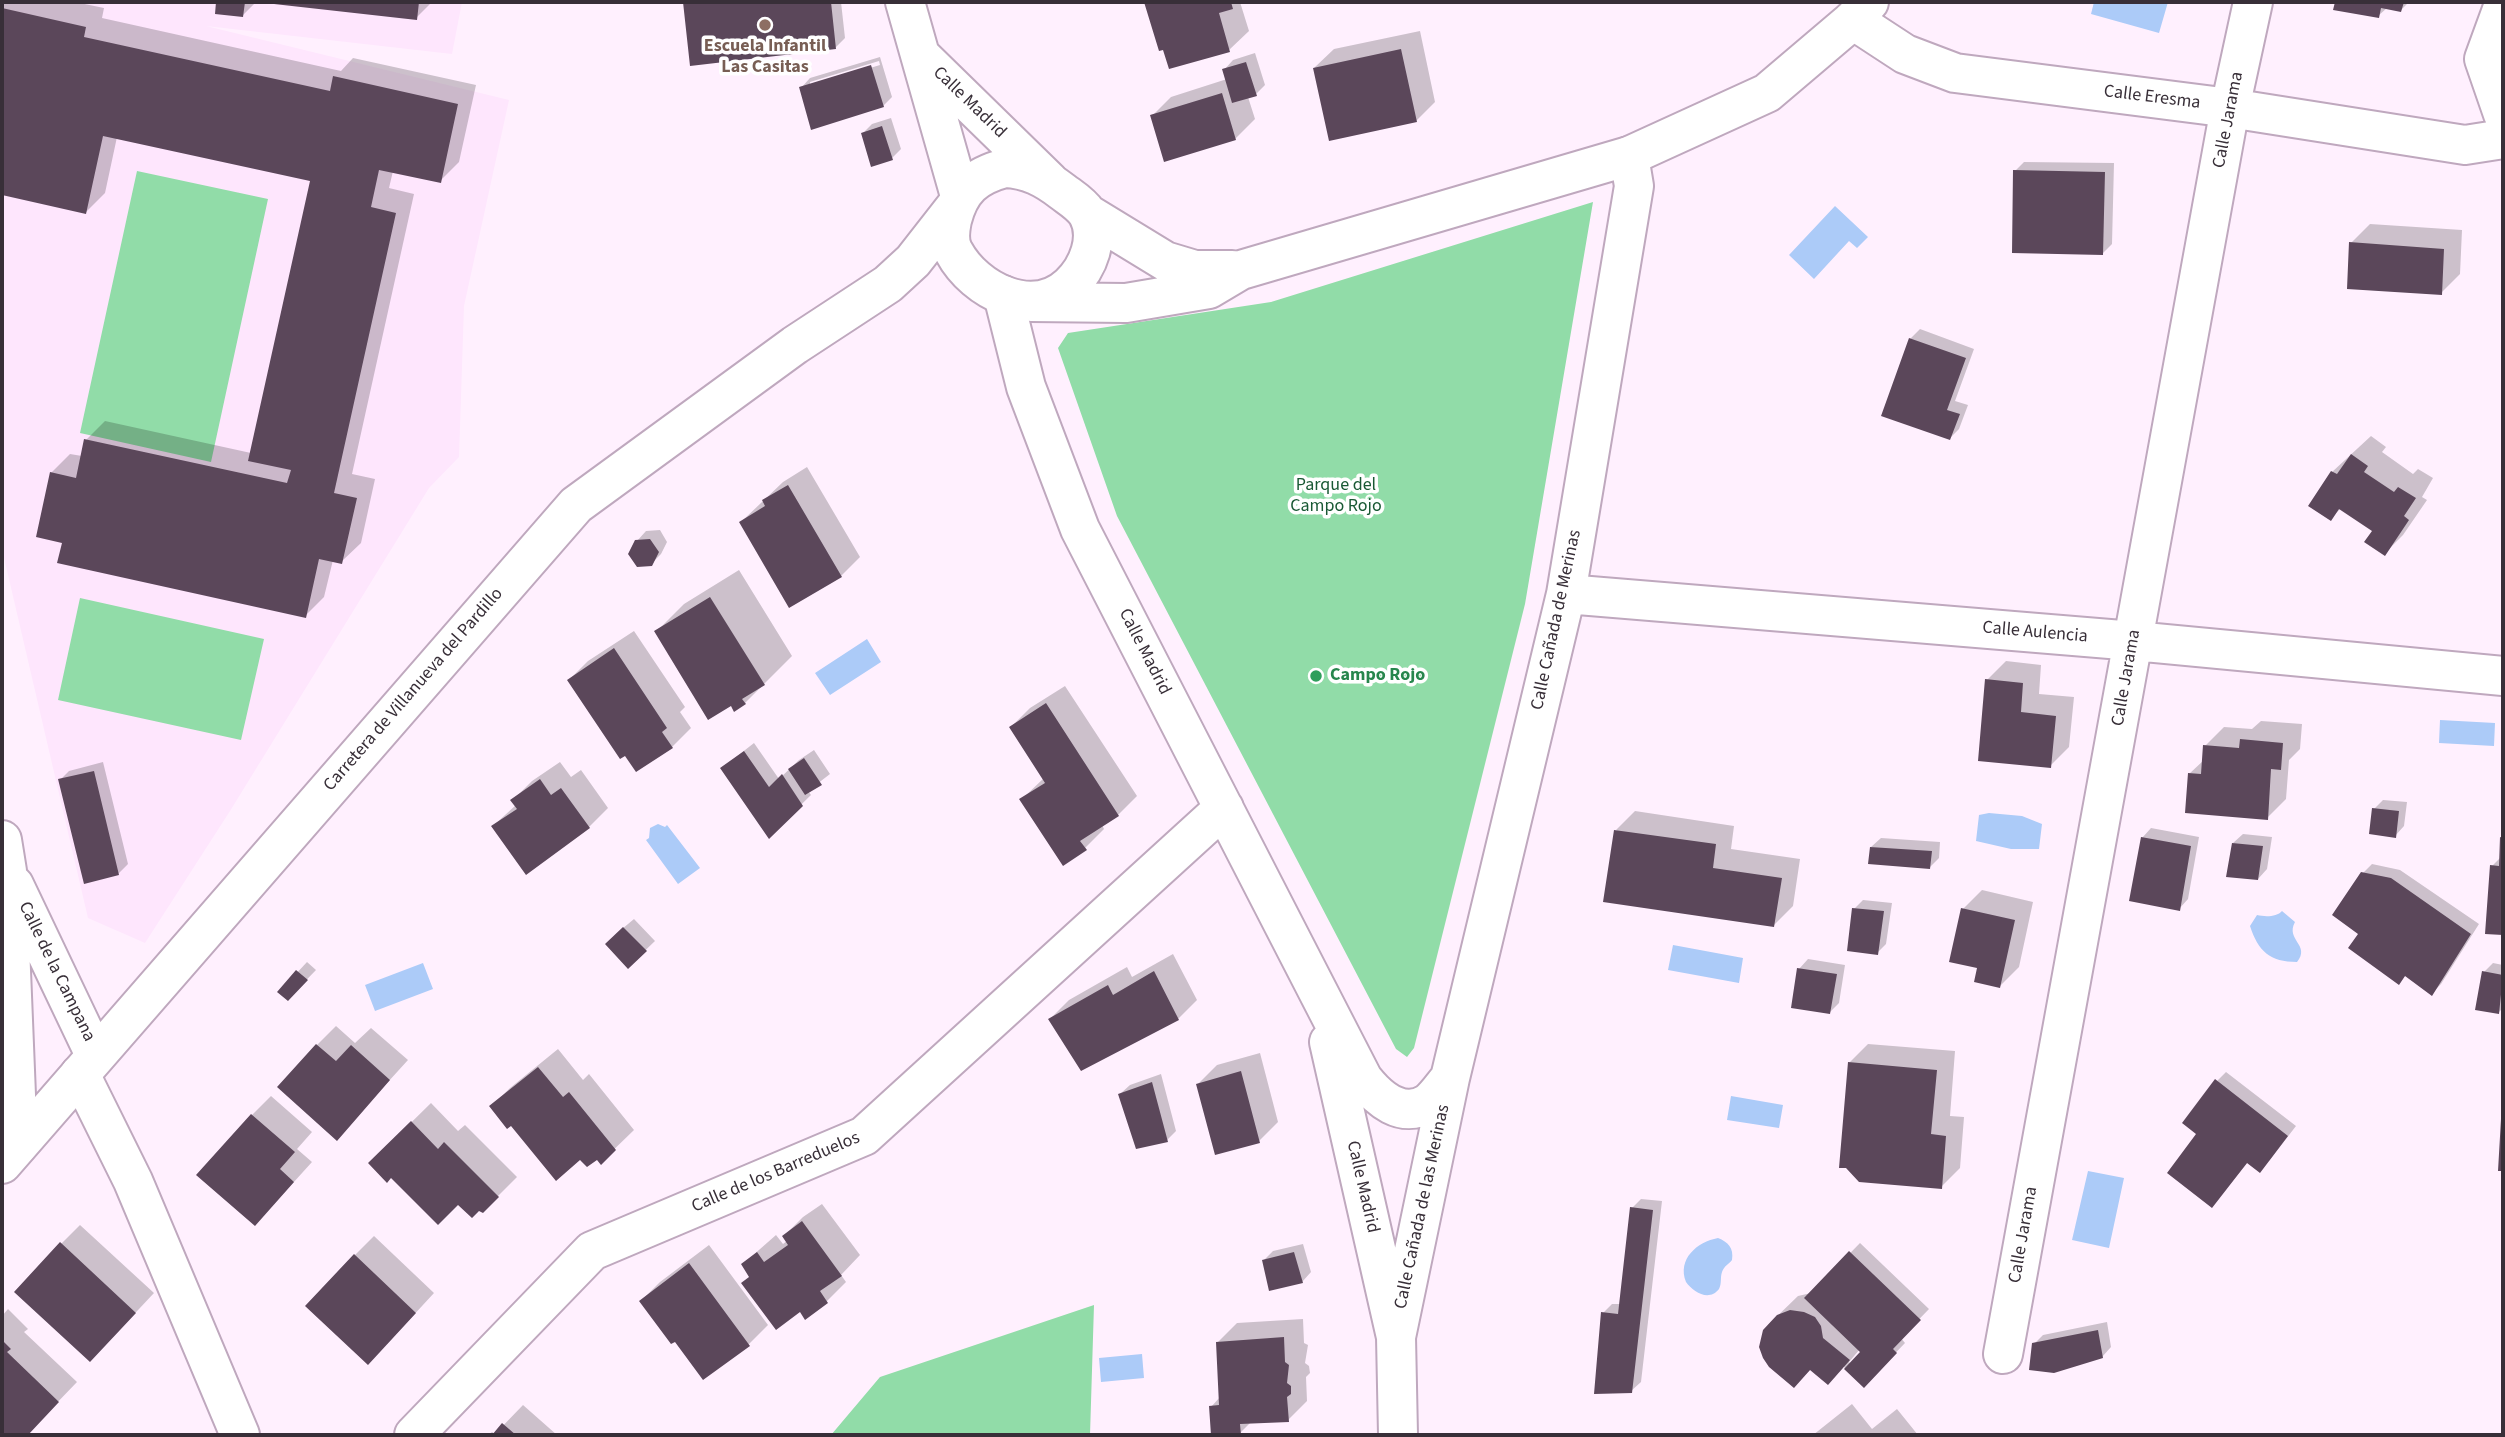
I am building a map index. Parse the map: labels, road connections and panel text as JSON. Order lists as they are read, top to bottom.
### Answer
{
  "streets": {
    "street": [
      "Calle Eresma",
      "Calle Madrid",
      "Calle Jarama",
      "Calle Cañada de Merinas",
      "Calle Aulencia",
      "Carretera de Villanueva del Pardillo",
      "Calle de la Campana",
      "Calle de los Barreduelos",
      "Calle Cañada de las Merinas"
    ]
  },
  "crossings": [
    ["Calle Eresma", "Calle Jarama"],
    ["Calle Madrid", "Calle Cañada de Merinas"],
    ["Calle Madrid", "Carretera de Villanueva del Pardillo"],
    ["Calle Madrid", "Calle de los Barreduelos"],
    ["Calle Madrid", "Calle Cañada de las Merinas"],
    ["Calle Jarama", "Calle Aulencia"],
    ["Calle Cañada de Merinas", "Calle Aulencia"],
    ["Calle Cañada de Merinas", "Calle Cañada de las Merinas"],
    ["Carretera de Villanueva del Pardillo", "Calle de la Campana"]
  ],
  "parks": ["Parque del Campo Rojo"],
  "places": ["Escuela Infantil Las Casitas", "Campo Rojo"]
}
